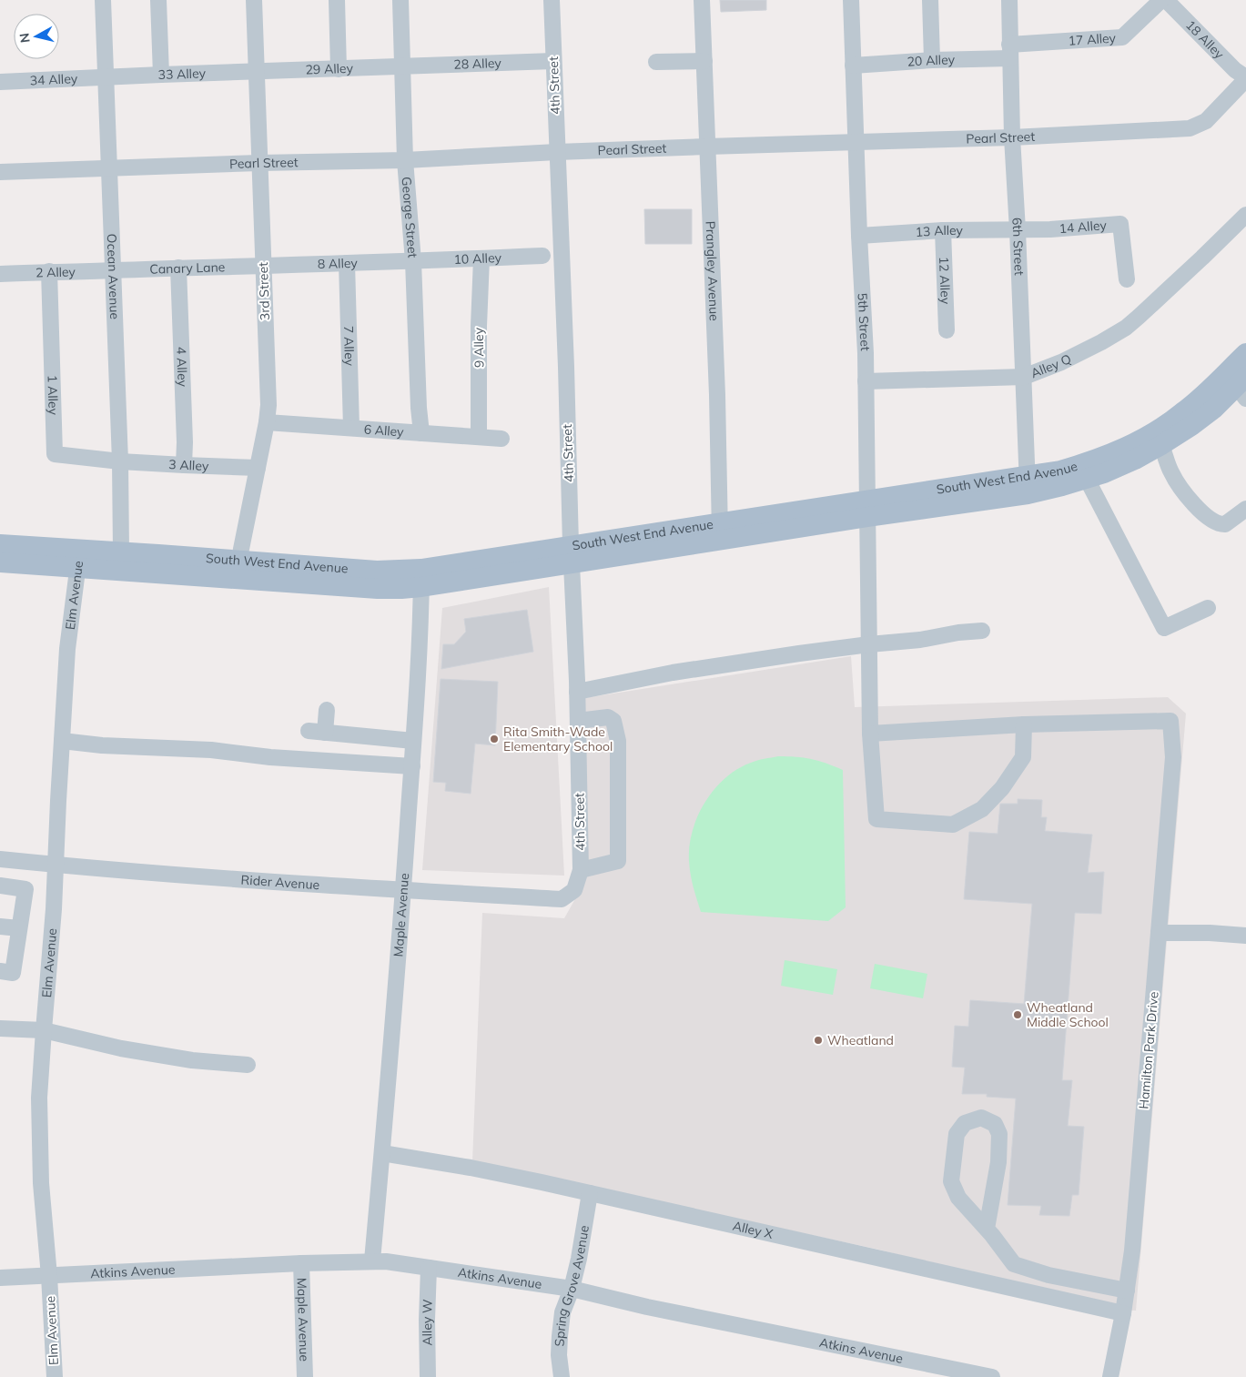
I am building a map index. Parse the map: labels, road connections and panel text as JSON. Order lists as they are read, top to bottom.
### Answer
{
  "streets": {
    "main road": ["South West End Avenue"],
    "street": [
      "17 Alley",
      "18 Alley",
      "20 Alley",
      "28 Alley",
      "29 Alley",
      "33 Alley",
      "34 Alley",
      "4th Street",
      "Pearl Street",
      "George Street",
      "14 Alley",
      "13 Alley",
      "6th Street",
      "10 Alley",
      "8 Alley",
      "Canary Lane",
      "Prangley Avenue",
      "2 Alley",
      "Ocean Avenue",
      "12 Alley",
      "3rd Street",
      "5th Street",
      "7 Alley",
      "9 Alley",
      "Alley Q",
      "4 Alley",
      "1 Alley",
      "6 Alley",
      "3 Alley",
      "Elm Avenue",
      "Rider Avenue",
      "Maple Avenue",
      "Hamilton Park Drive",
      "Alley X",
      "Atkins Avenue",
      "Spring Grove Avenue",
      "Alley W"
    ]
  },
  "crossings": [
    ["17 Alley", "20 Alley"],
    ["17 Alley", "6th Street"],
    ["18 Alley", "Pearl Street"],
    ["20 Alley", "6th Street"],
    ["20 Alley", "5th Street"],
    ["28 Alley", "29 Alley"],
    ["28 Alley", "4th Street"],
    ["28 Alley", "George Street"],
    ["29 Alley", "33 Alley"],
    ["29 Alley", "George Street"],
    ["29 Alley", "3rd Street"],
    ["33 Alley", "34 Alley"],
    ["33 Alley", "Ocean Avenue"],
    ["33 Alley", "3rd Street"],
    ["34 Alley", "Ocean Avenue"],
    ["4th Street", "Pearl Street"],
    ["4th Street", "South West End Avenue"],
    ["4th Street", "Rider Avenue"],
    ["Pearl Street", "George Street"],
    ["Pearl Street", "6th Street"],
    ["Pearl Street", "Prangley Avenue"],
    ["Pearl Street", "Ocean Avenue"],
    ["Pearl Street", "3rd Street"],
    ["Pearl Street", "5th Street"],
    ["George Street", "10 Alley"],
    ["George Street", "8 Alley"],
    ["George Street", "6 Alley"],
    ["14 Alley", "13 Alley"],
    ["14 Alley", "6th Street"],
    ["13 Alley", "6th Street"],
    ["13 Alley", "12 Alley"],
    ["13 Alley", "5th Street"],
    ["6th Street", "Alley Q"],
    ["6th Street", "South West End Avenue"],
    ["10 Alley", "8 Alley"],
    ["10 Alley", "9 Alley"],
    ["8 Alley", "Canary Lane"],
    ["8 Alley", "3rd Street"],
    ["8 Alley", "7 Alley"],
    ["Canary Lane", "2 Alley"],
    ["Canary Lane", "Ocean Avenue"],
    ["Canary Lane", "3rd Street"],
    ["Canary Lane", "4 Alley"],
    ["Prangley Avenue", "South West End Avenue"],
    ["2 Alley", "Ocean Avenue"],
    ["2 Alley", "1 Alley"],
    ["Ocean Avenue", "1 Alley"],
    ["Ocean Avenue", "3 Alley"],
    ["Ocean Avenue", "South West End Avenue"],
    ["3rd Street", "6 Alley"],
    ["3rd Street", "3 Alley"],
    ["3rd Street", "South West End Avenue"],
    ["5th Street", "Alley Q"],
    ["5th Street", "South West End Avenue"],
    ["5th Street", "Hamilton Park Drive"],
    ["7 Alley", "6 Alley"],
    ["9 Alley", "6 Alley"],
    ["4 Alley", "3 Alley"],
    ["1 Alley", "3 Alley"],
    ["South West End Avenue", "Elm Avenue"],
    ["South West End Avenue", "Maple Avenue"],
    ["Elm Avenue", "Rider Avenue"],
    ["Elm Avenue", "Atkins Avenue"],
    ["Rider Avenue", "Maple Avenue"],
    ["Maple Avenue", "Alley X"],
    ["Maple Avenue", "Atkins Avenue"],
    ["Hamilton Park Drive", "Alley X"],
    ["Alley X", "Spring Grove Avenue"],
    ["Atkins Avenue", "Spring Grove Avenue"],
    ["Atkins Avenue", "Alley W"]
  ],
  "places": ["Rita Smith-Wade Elementary School", "Wheatland Middle School", "Wheatland"],
  "north": "left"
}
